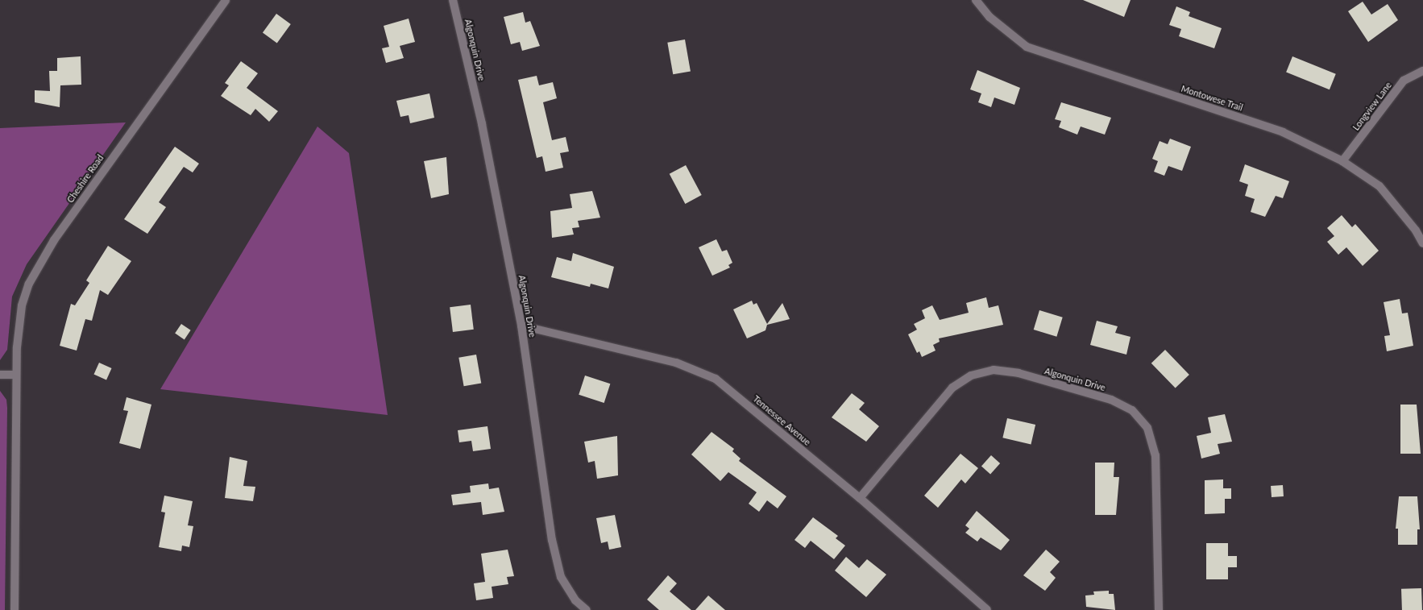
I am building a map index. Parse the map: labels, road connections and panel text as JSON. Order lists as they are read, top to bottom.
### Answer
{
  "streets": {
    "street": [
      "Algonquin Drive",
      "Montowese Trail",
      "Longview Lane",
      "Cheshire Road",
      "Tennessee Avenue"
    ]
  },
  "crossings": [
    ["Algonquin Drive", "Tennessee Avenue"],
    ["Montowese Trail", "Longview Lane"]
  ]
}
